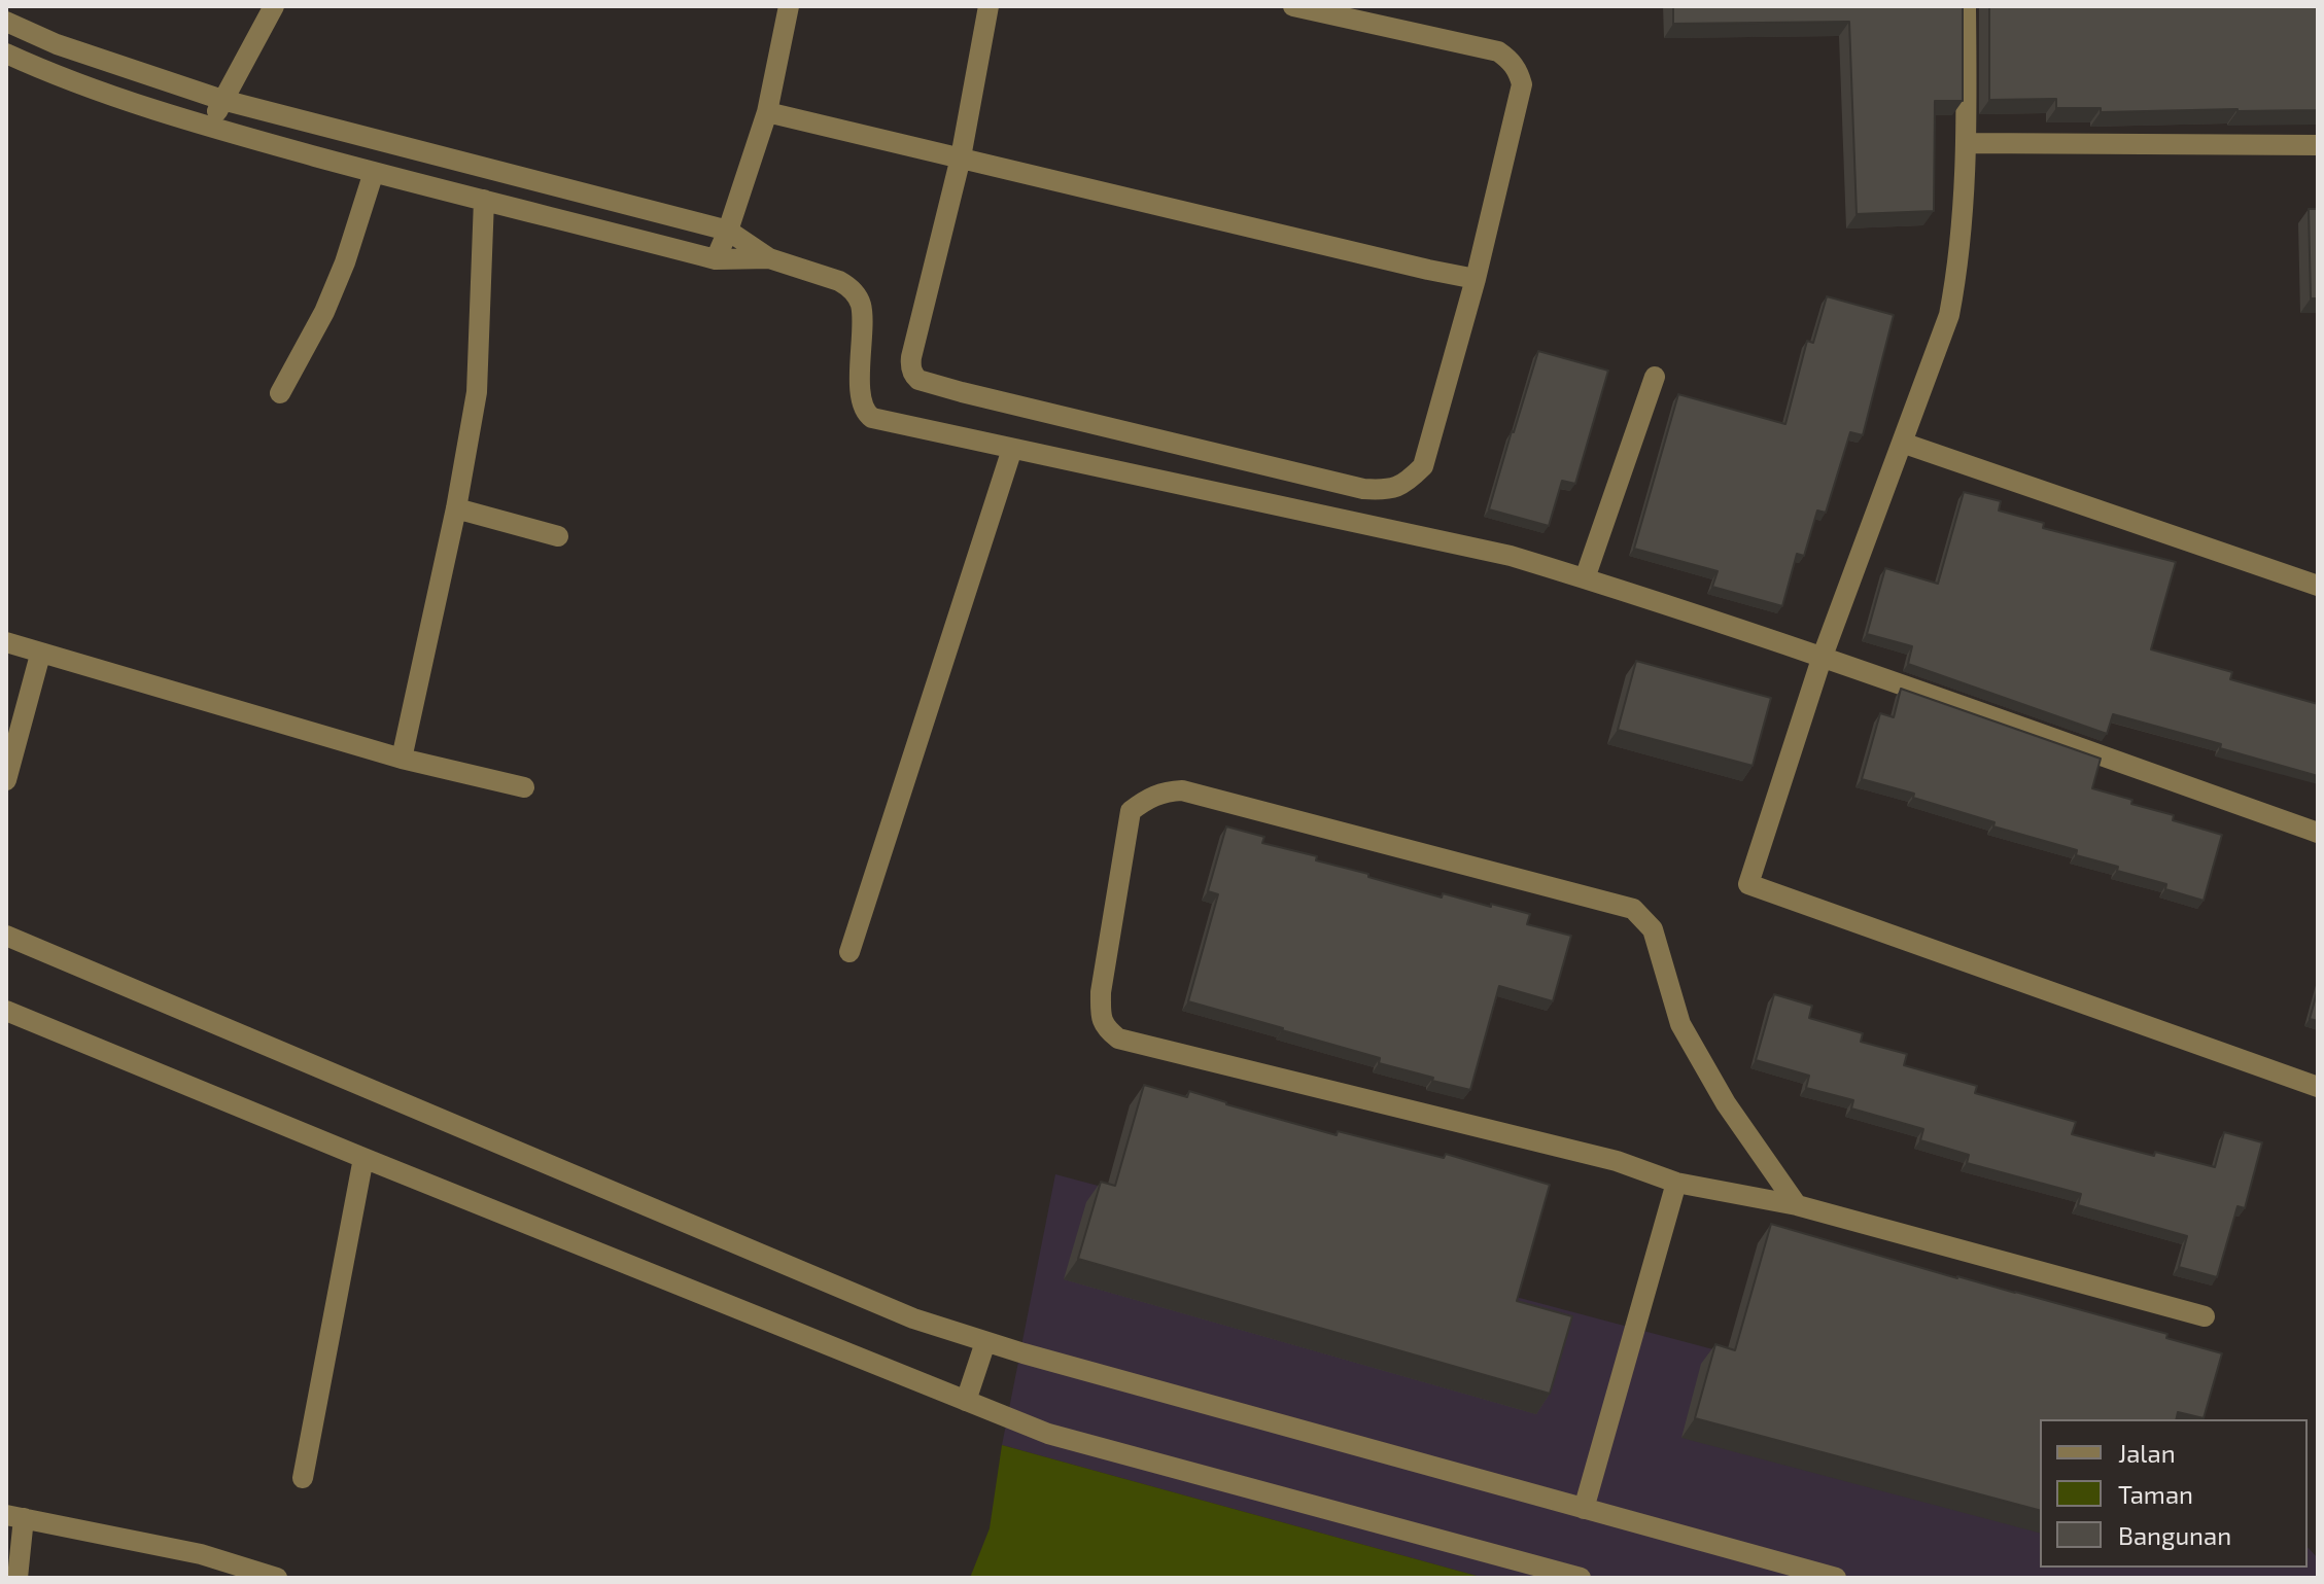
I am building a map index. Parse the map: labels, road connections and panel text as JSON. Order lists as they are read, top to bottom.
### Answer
{
  "legend": ["Jalan", "Taman", "Bangunan"]
}
